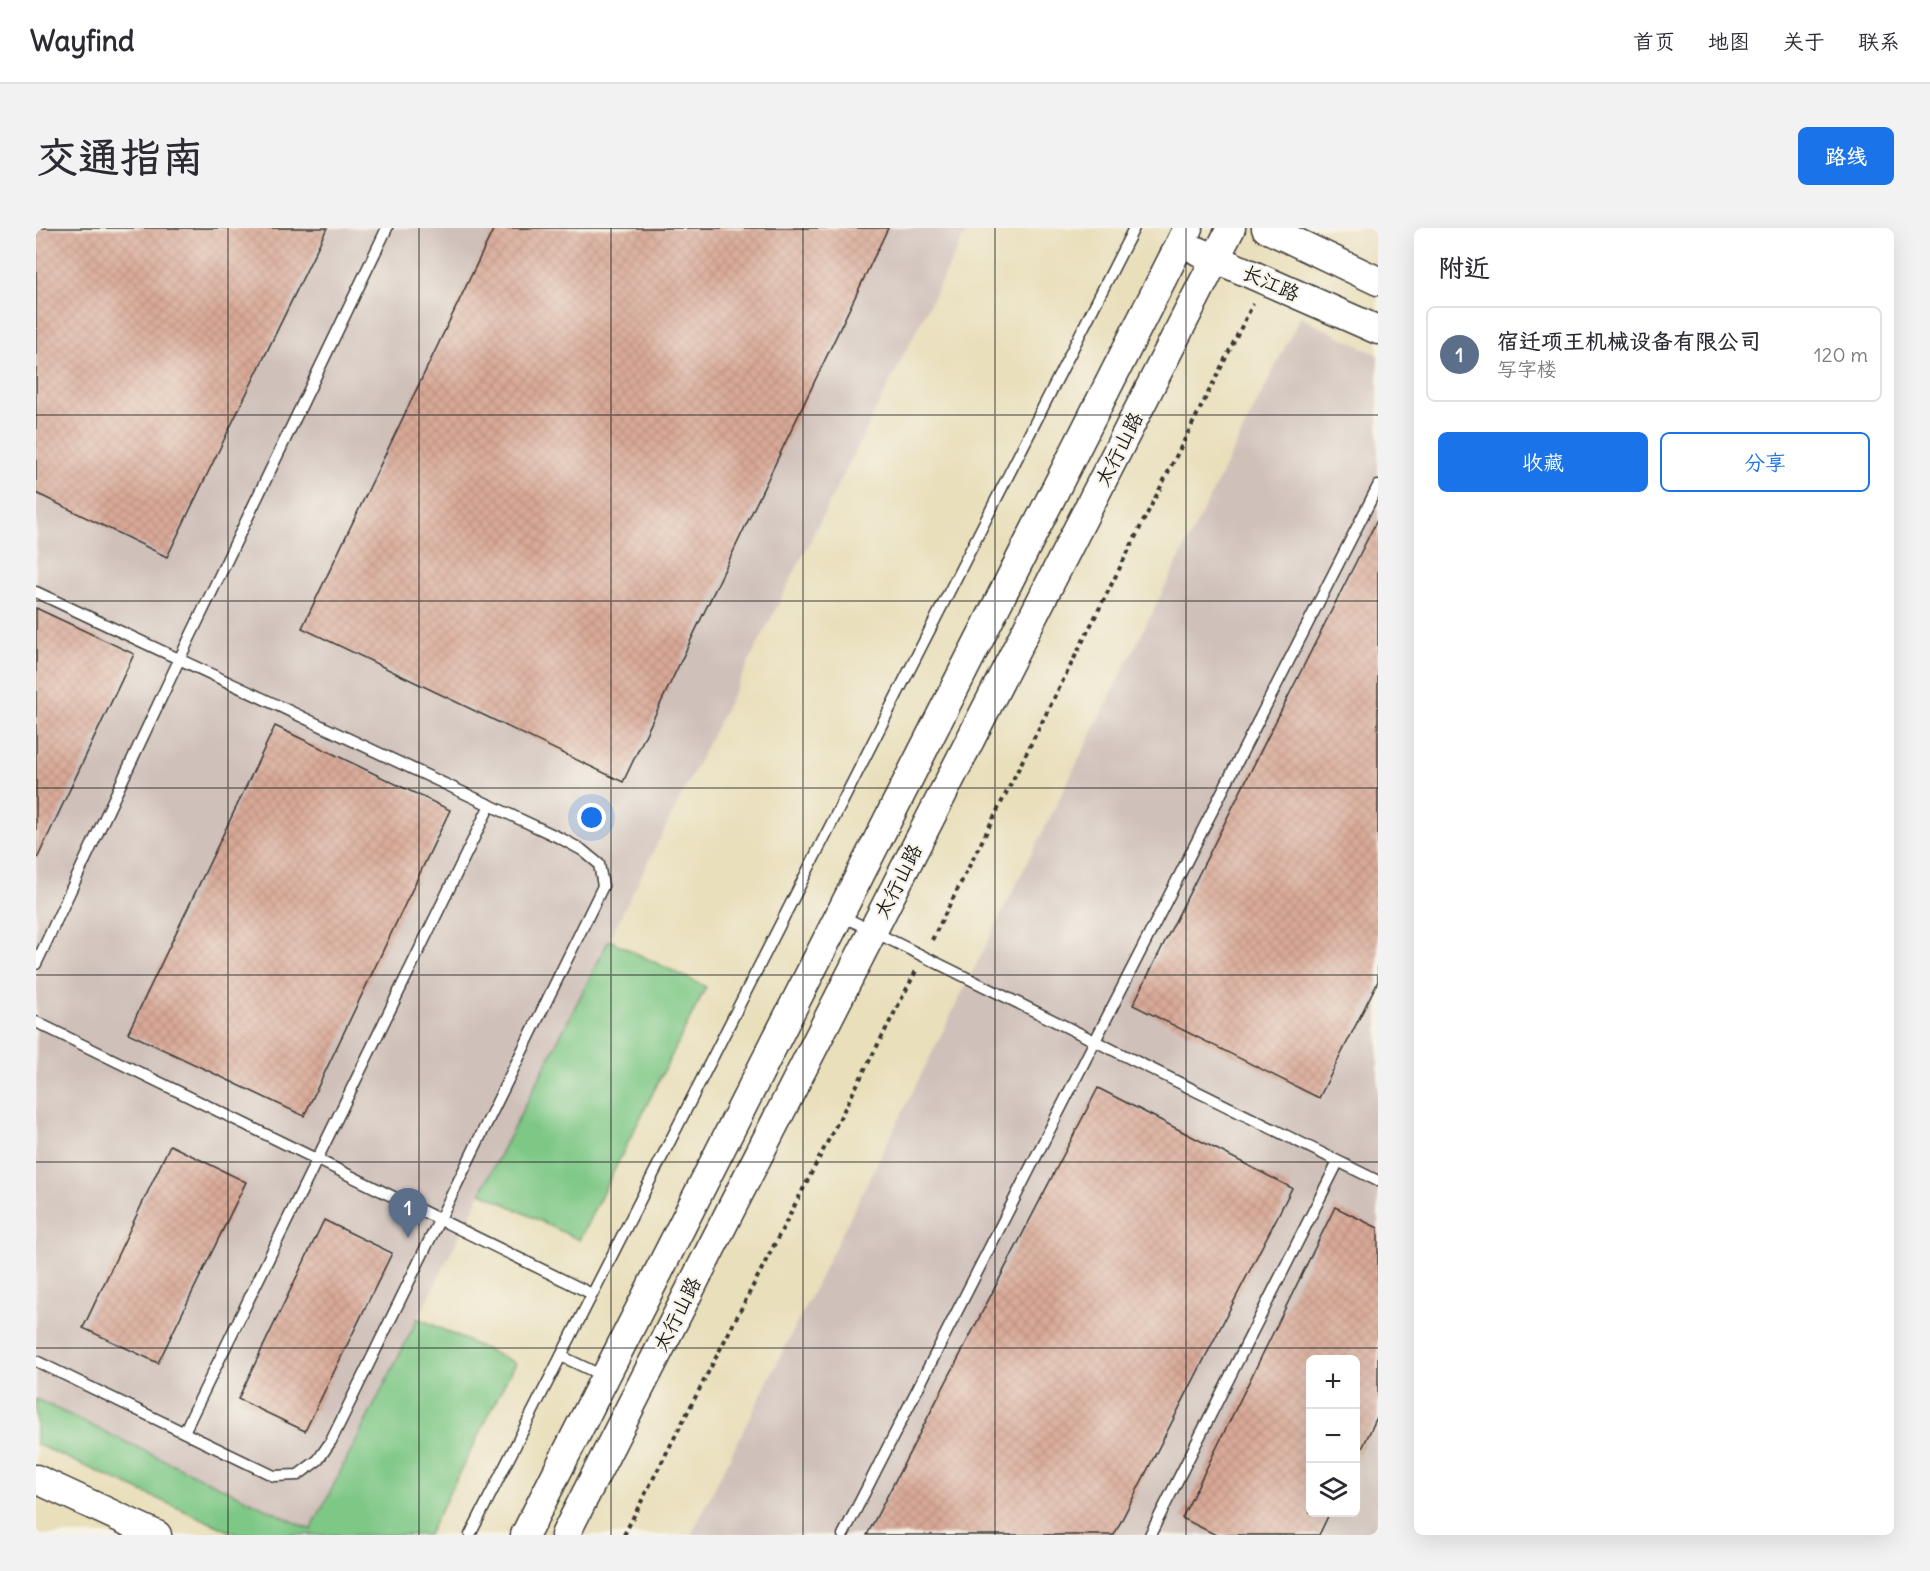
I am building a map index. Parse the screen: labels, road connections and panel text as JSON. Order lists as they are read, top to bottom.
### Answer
{
  "streets": {
    "street": ["长江路", "太行山路"]
  },
  "crossings": [
    ["长江路", "太行山路"]
  ],
  "page": {
    "header": "Wayfind",
    "nav": [
      "首页",
      "地图",
      "关于",
      "联系"
    ],
    "buttons": [
      "路线",
      ["收藏", "分享"]
    ],
    "title": "交通指南",
    "heading": "附近",
    "list": [
      {
        "mark": "1",
        "name": "宿迁项王机械设备有限公司",
        "note": "写字楼",
        "value": "120 m"
      }
    ],
    "pins": "1",
    "map_buttons": ["+", "−"]
  }
}
